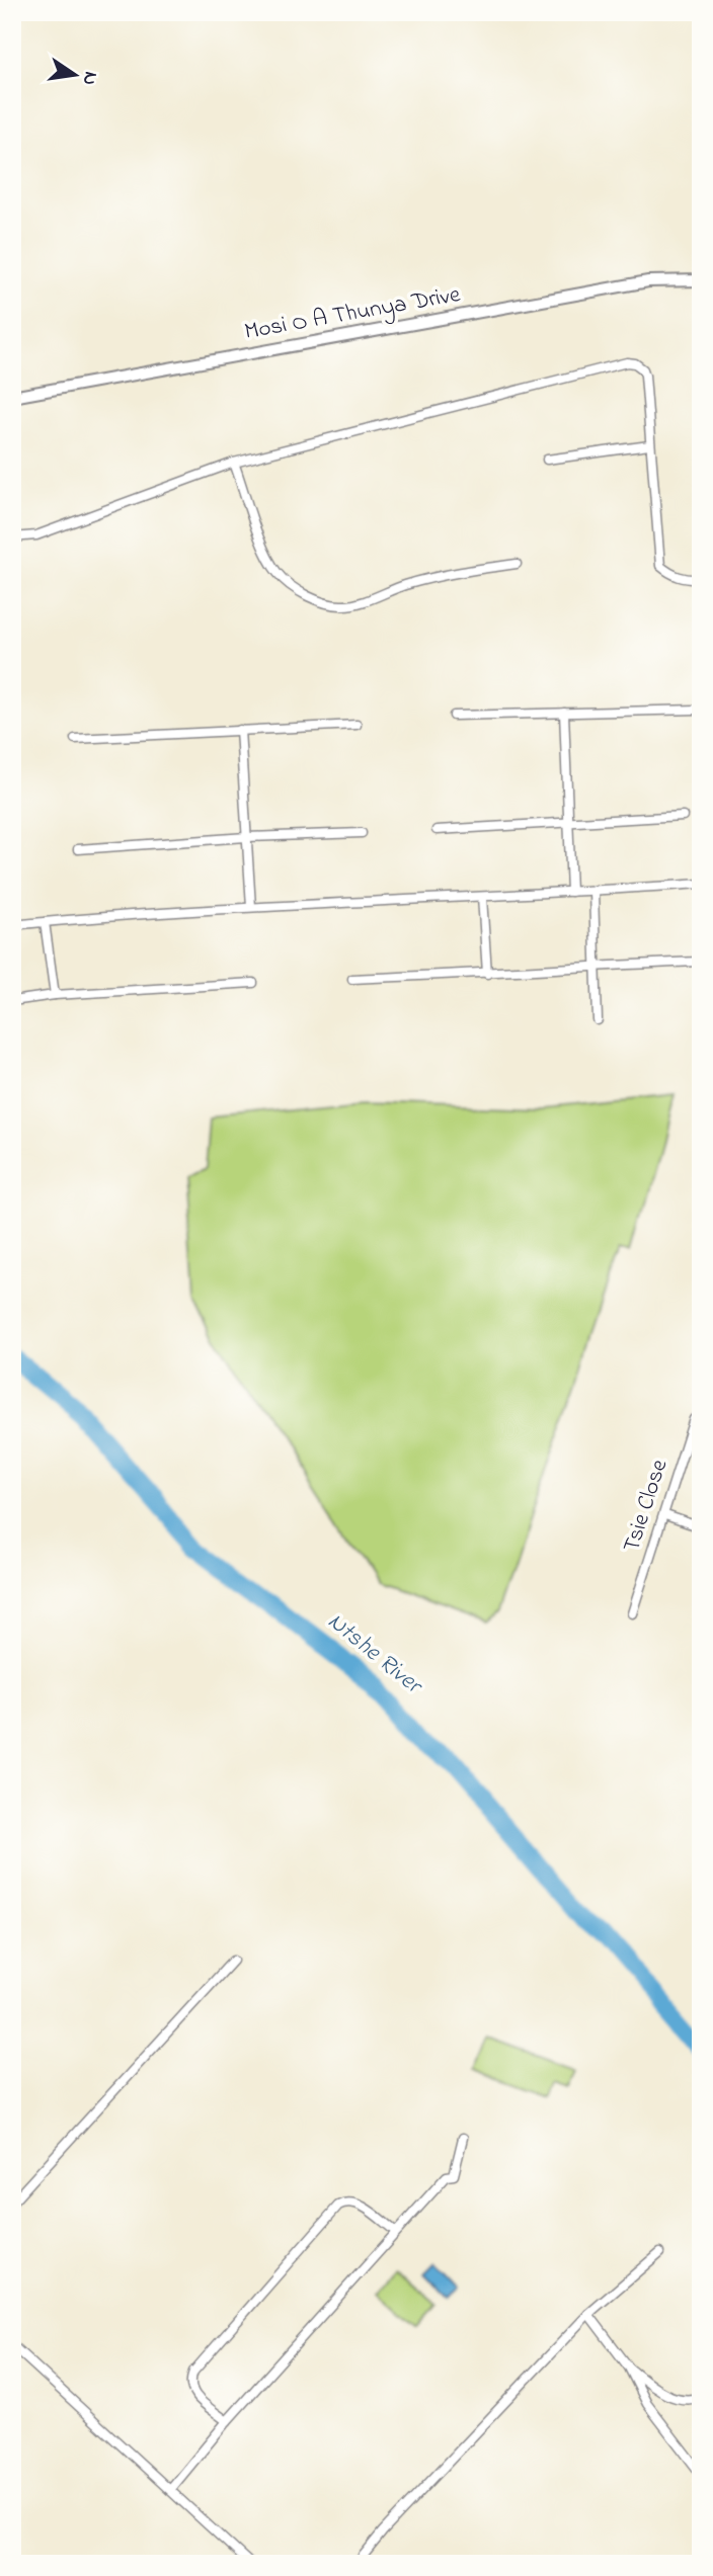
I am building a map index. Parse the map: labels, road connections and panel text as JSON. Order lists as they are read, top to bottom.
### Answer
{
  "streets": {
    "street": ["Mosi O A Thunya Drive", "Tsie Close"]
  },
  "water": ["Ntshe River"],
  "north": "right"
}
